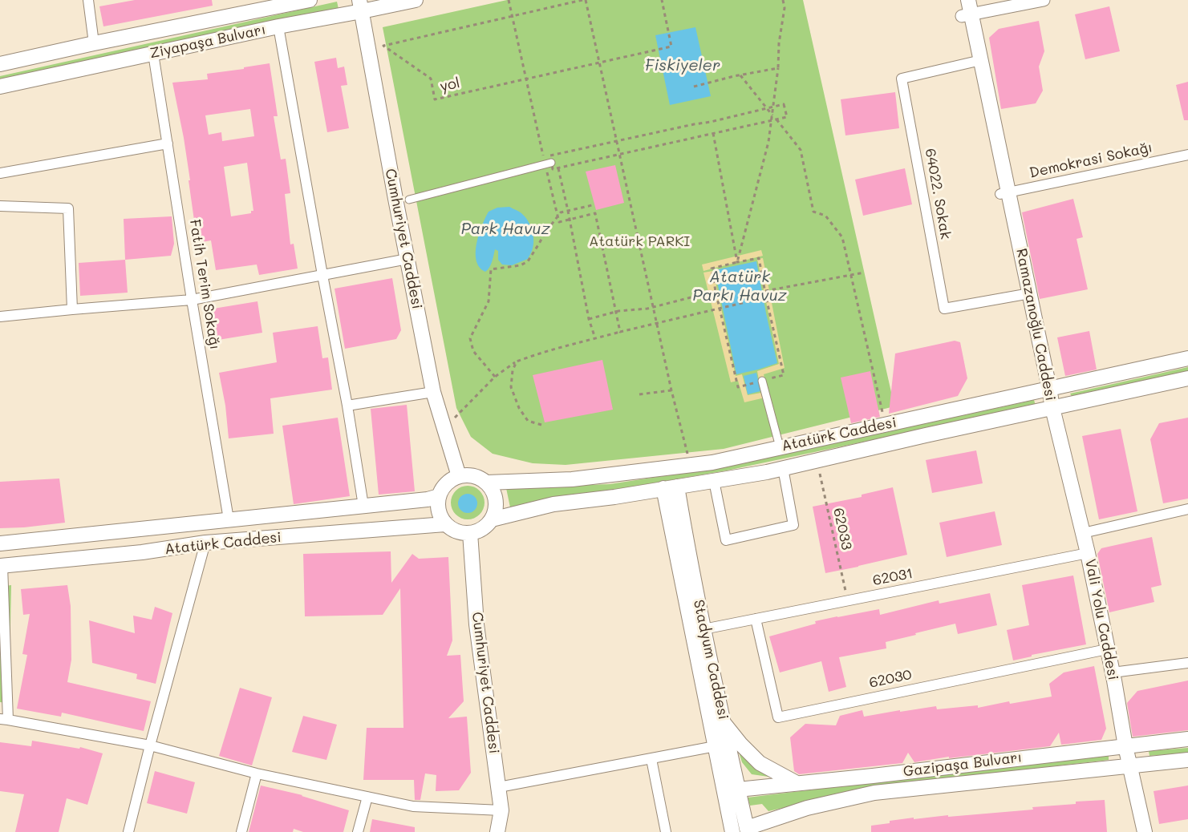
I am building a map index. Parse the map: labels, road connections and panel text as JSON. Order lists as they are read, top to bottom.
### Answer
{
  "streets": {
    "main road": [
      "Ziyapaşa Bulvarı",
      "Cumhuriyet Caddesi",
      "Ramazanoğlu Caddesi",
      "Atatürk Caddesi",
      "Vali Yolu Caddesi",
      "Stadyum Caddesi",
      "Gazipaşa Bulvarı"
    ],
    "street": [
      "Demokrasi Sokağı",
      "64022. Sokak",
      "Fatih Terim Sokağı",
      "62031",
      "62030"
    ],
    "path": ["yol", "62033"]
  },
  "crossings": [
    ["Ziyapaşa Bulvarı", "Cumhuriyet Caddesi"],
    ["Ziyapaşa Bulvarı", "Fatih Terim Sokağı"],
    ["Demokrasi Sokağı", "Ramazanoğlu Caddesi"],
    ["64022. Sokak", "Ramazanoğlu Caddesi"],
    ["Cumhuriyet Caddesi", "Atatürk Caddesi"],
    ["Fatih Terim Sokağı", "Atatürk Caddesi"],
    ["Ramazanoğlu Caddesi", "Atatürk Caddesi"],
    ["Ramazanoğlu Caddesi", "Vali Yolu Caddesi"],
    ["Atatürk Caddesi", "Vali Yolu Caddesi"],
    ["Atatürk Caddesi", "Stadyum Caddesi"],
    ["62031", "Vali Yolu Caddesi"],
    ["62031", "Stadyum Caddesi"],
    ["62031", "62030"],
    ["Vali Yolu Caddesi", "62030"],
    ["Vali Yolu Caddesi", "Gazipaşa Bulvarı"],
    ["Stadyum Caddesi", "Gazipaşa Bulvarı"]
  ],
  "water": ["Fiskiyeler", "Park Havuz", "Atatürk Parkı Havuz"],
  "parks": ["Atatürk PARKI"]
}
